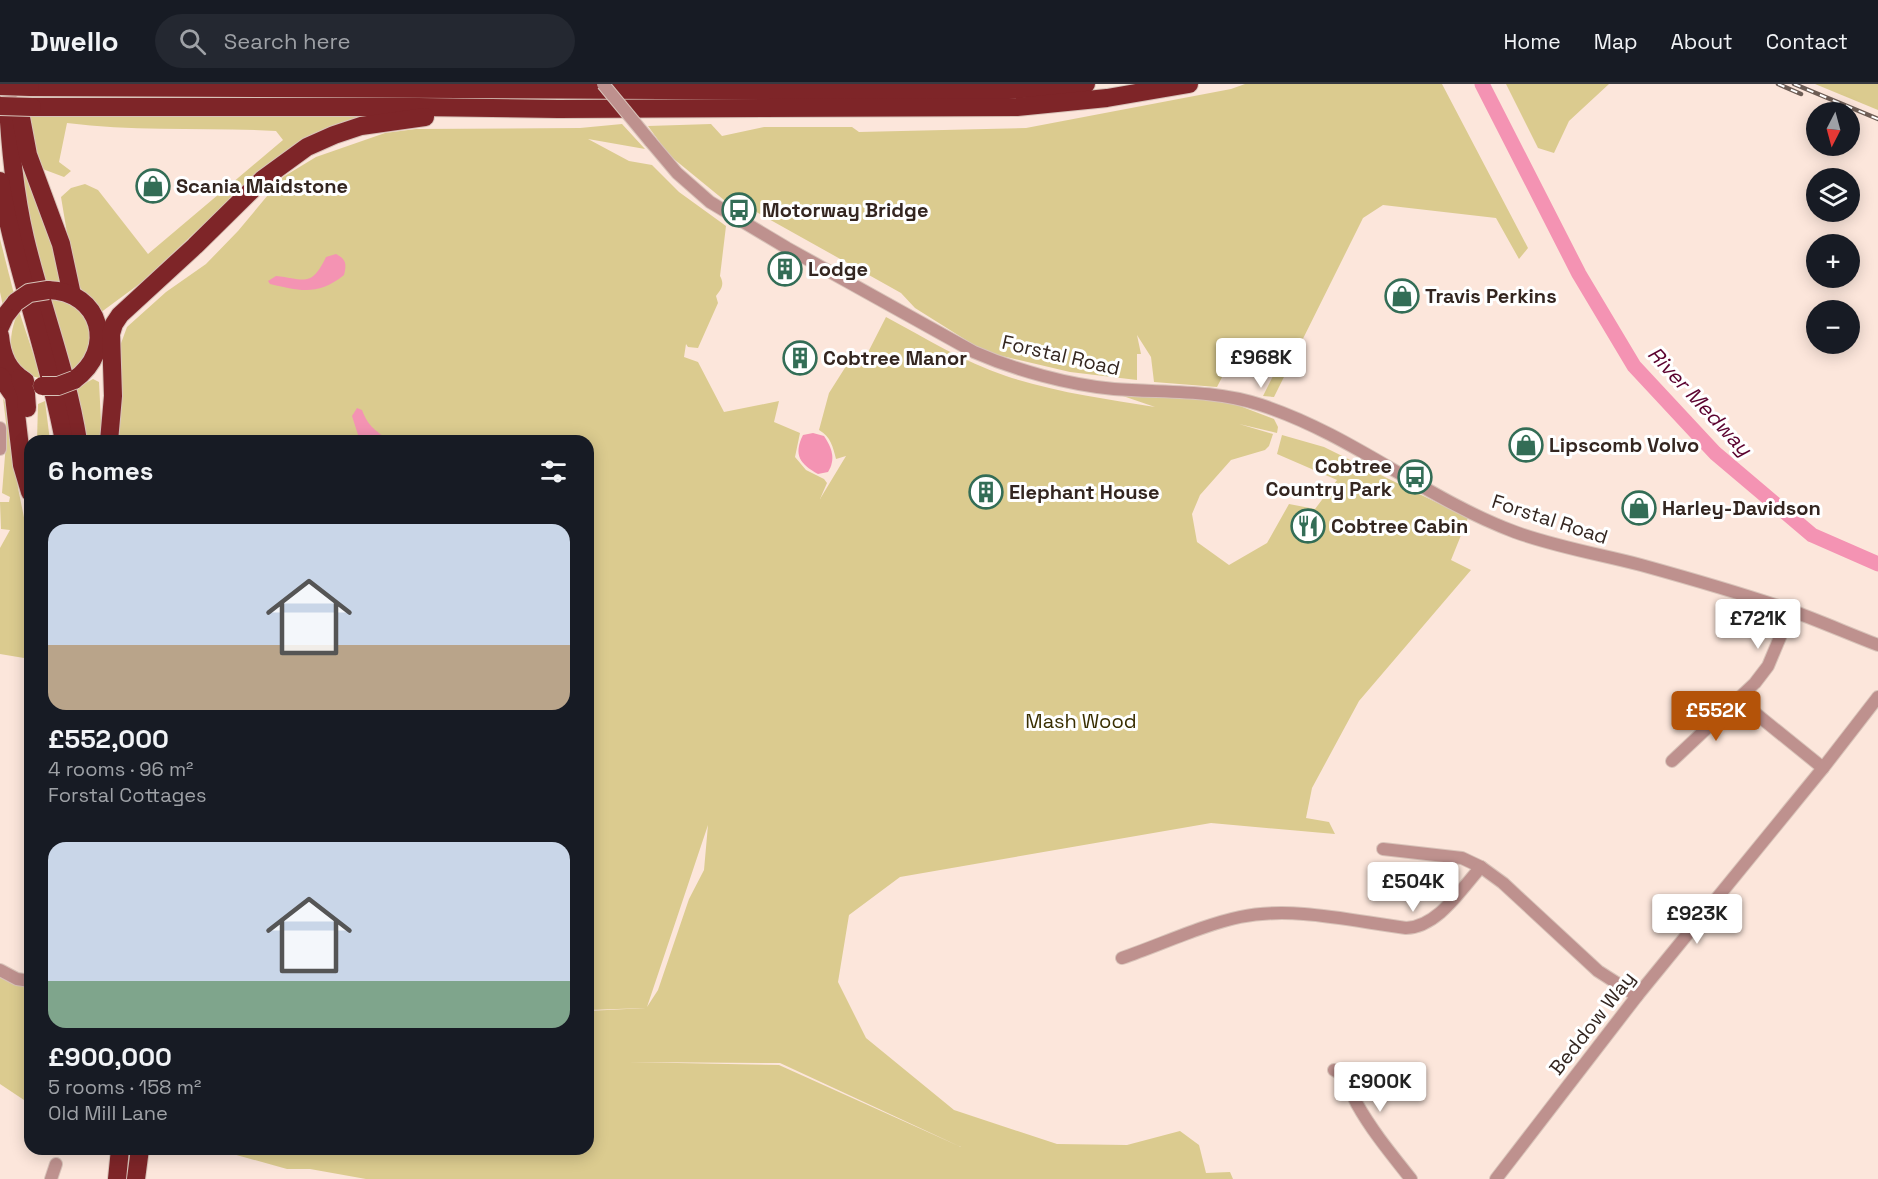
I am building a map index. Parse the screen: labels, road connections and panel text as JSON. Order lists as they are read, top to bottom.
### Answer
{
  "streets": {
    "street": ["Forstal Road", "Beddow Way"]
  },
  "water": ["River Medway"],
  "parks": ["Mash Wood"],
  "places": {
    "shop": [
      "Scania Maidstone",
      "Travis Perkins",
      "Lipscomb Volvo",
      "Harley-Davidson"
    ],
    "bus stop": ["Motorway Bridge", "Cobtree Country Park"],
    "building": ["Lodge", "Cobtree Manor", "Elephant House"],
    "restaurant": ["Cobtree Cabin"]
  },
  "north": "bottom",
  "page": {
    "header": "Dwello",
    "search": "Search here",
    "nav": [
      "Home",
      "Map",
      "About",
      "Contact"
    ],
    "map_buttons": ["+", "−"],
    "price": [
      "£968K",
      "£721K",
      "£552K",
      "£504K",
      "£923K",
      "£900K"
    ],
    "heading": "6 homes",
    "list": [
      {
        "name": "£552,000",
        "note": "4 rooms · 96 m² · Forstal Cottages"
      },
      {
        "name": "£900,000",
        "note": "5 rooms · 158 m² · Old Mill Lane"
      }
    ]
  }
}
